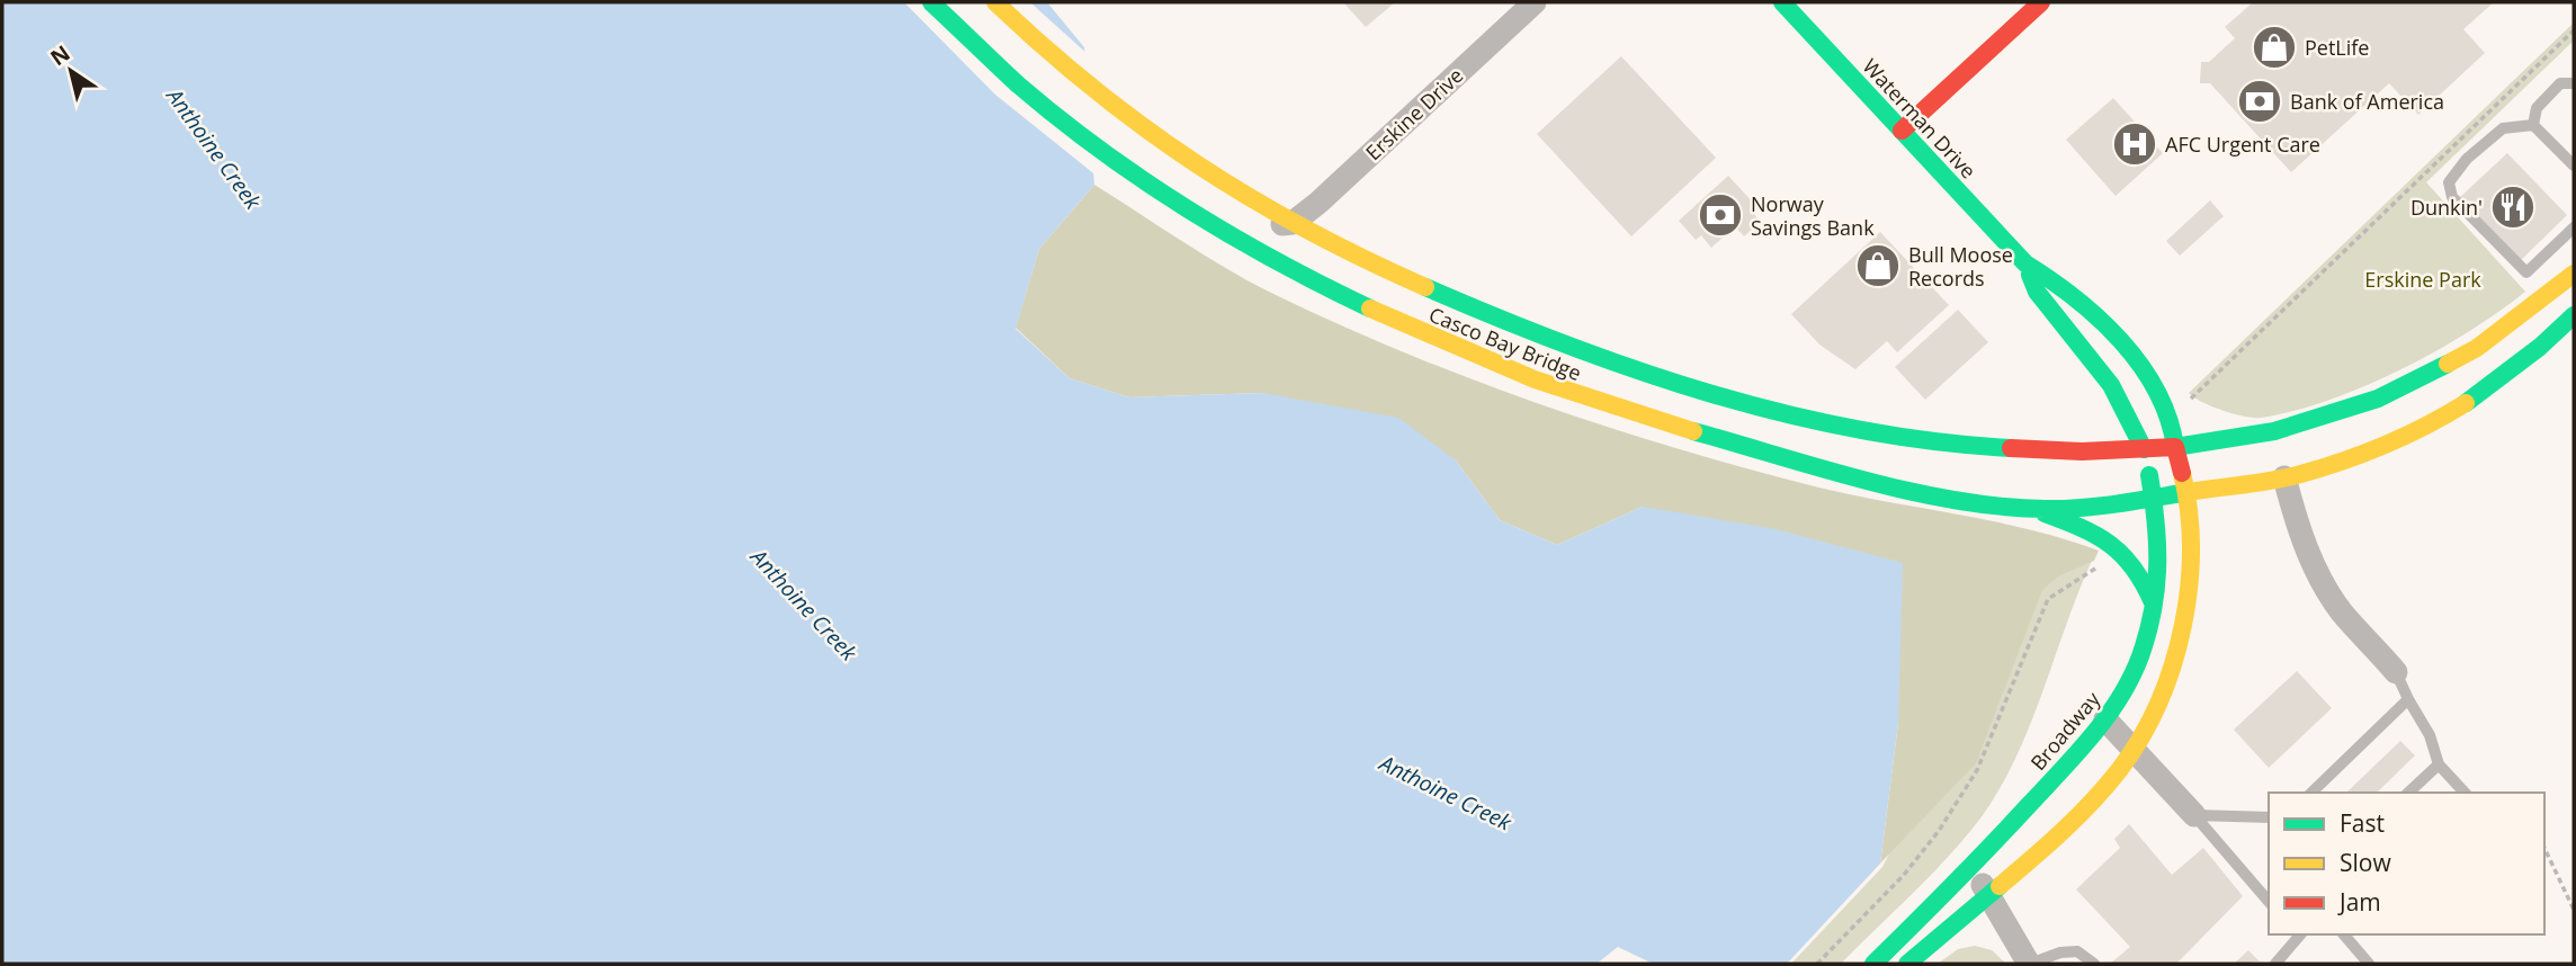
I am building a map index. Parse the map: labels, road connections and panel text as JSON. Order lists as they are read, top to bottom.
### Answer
{
  "streets": {
    "main road": ["Waterman Drive", "Casco Bay Bridge", "Broadway"],
    "street": ["Erskine Drive"]
  },
  "crossings": [
    ["Erskine Drive", "Casco Bay Bridge"],
    ["Waterman Drive", "Casco Bay Bridge"],
    ["Waterman Drive", "Broadway"],
    ["Casco Bay Bridge", "Broadway"]
  ],
  "water": ["Anthoine Creek"],
  "parks": ["Erskine Park"],
  "places": {
    "shop": ["PetLife", "Bull Moose Records"],
    "bank": ["Bank of America", "Norway Savings Bank"],
    "hospital": ["AFC Urgent Care"],
    "restaurant": ["Dunkin'"]
  },
  "legend": ["Fast", "Slow", "Jam"],
  "north": "top left"
}
